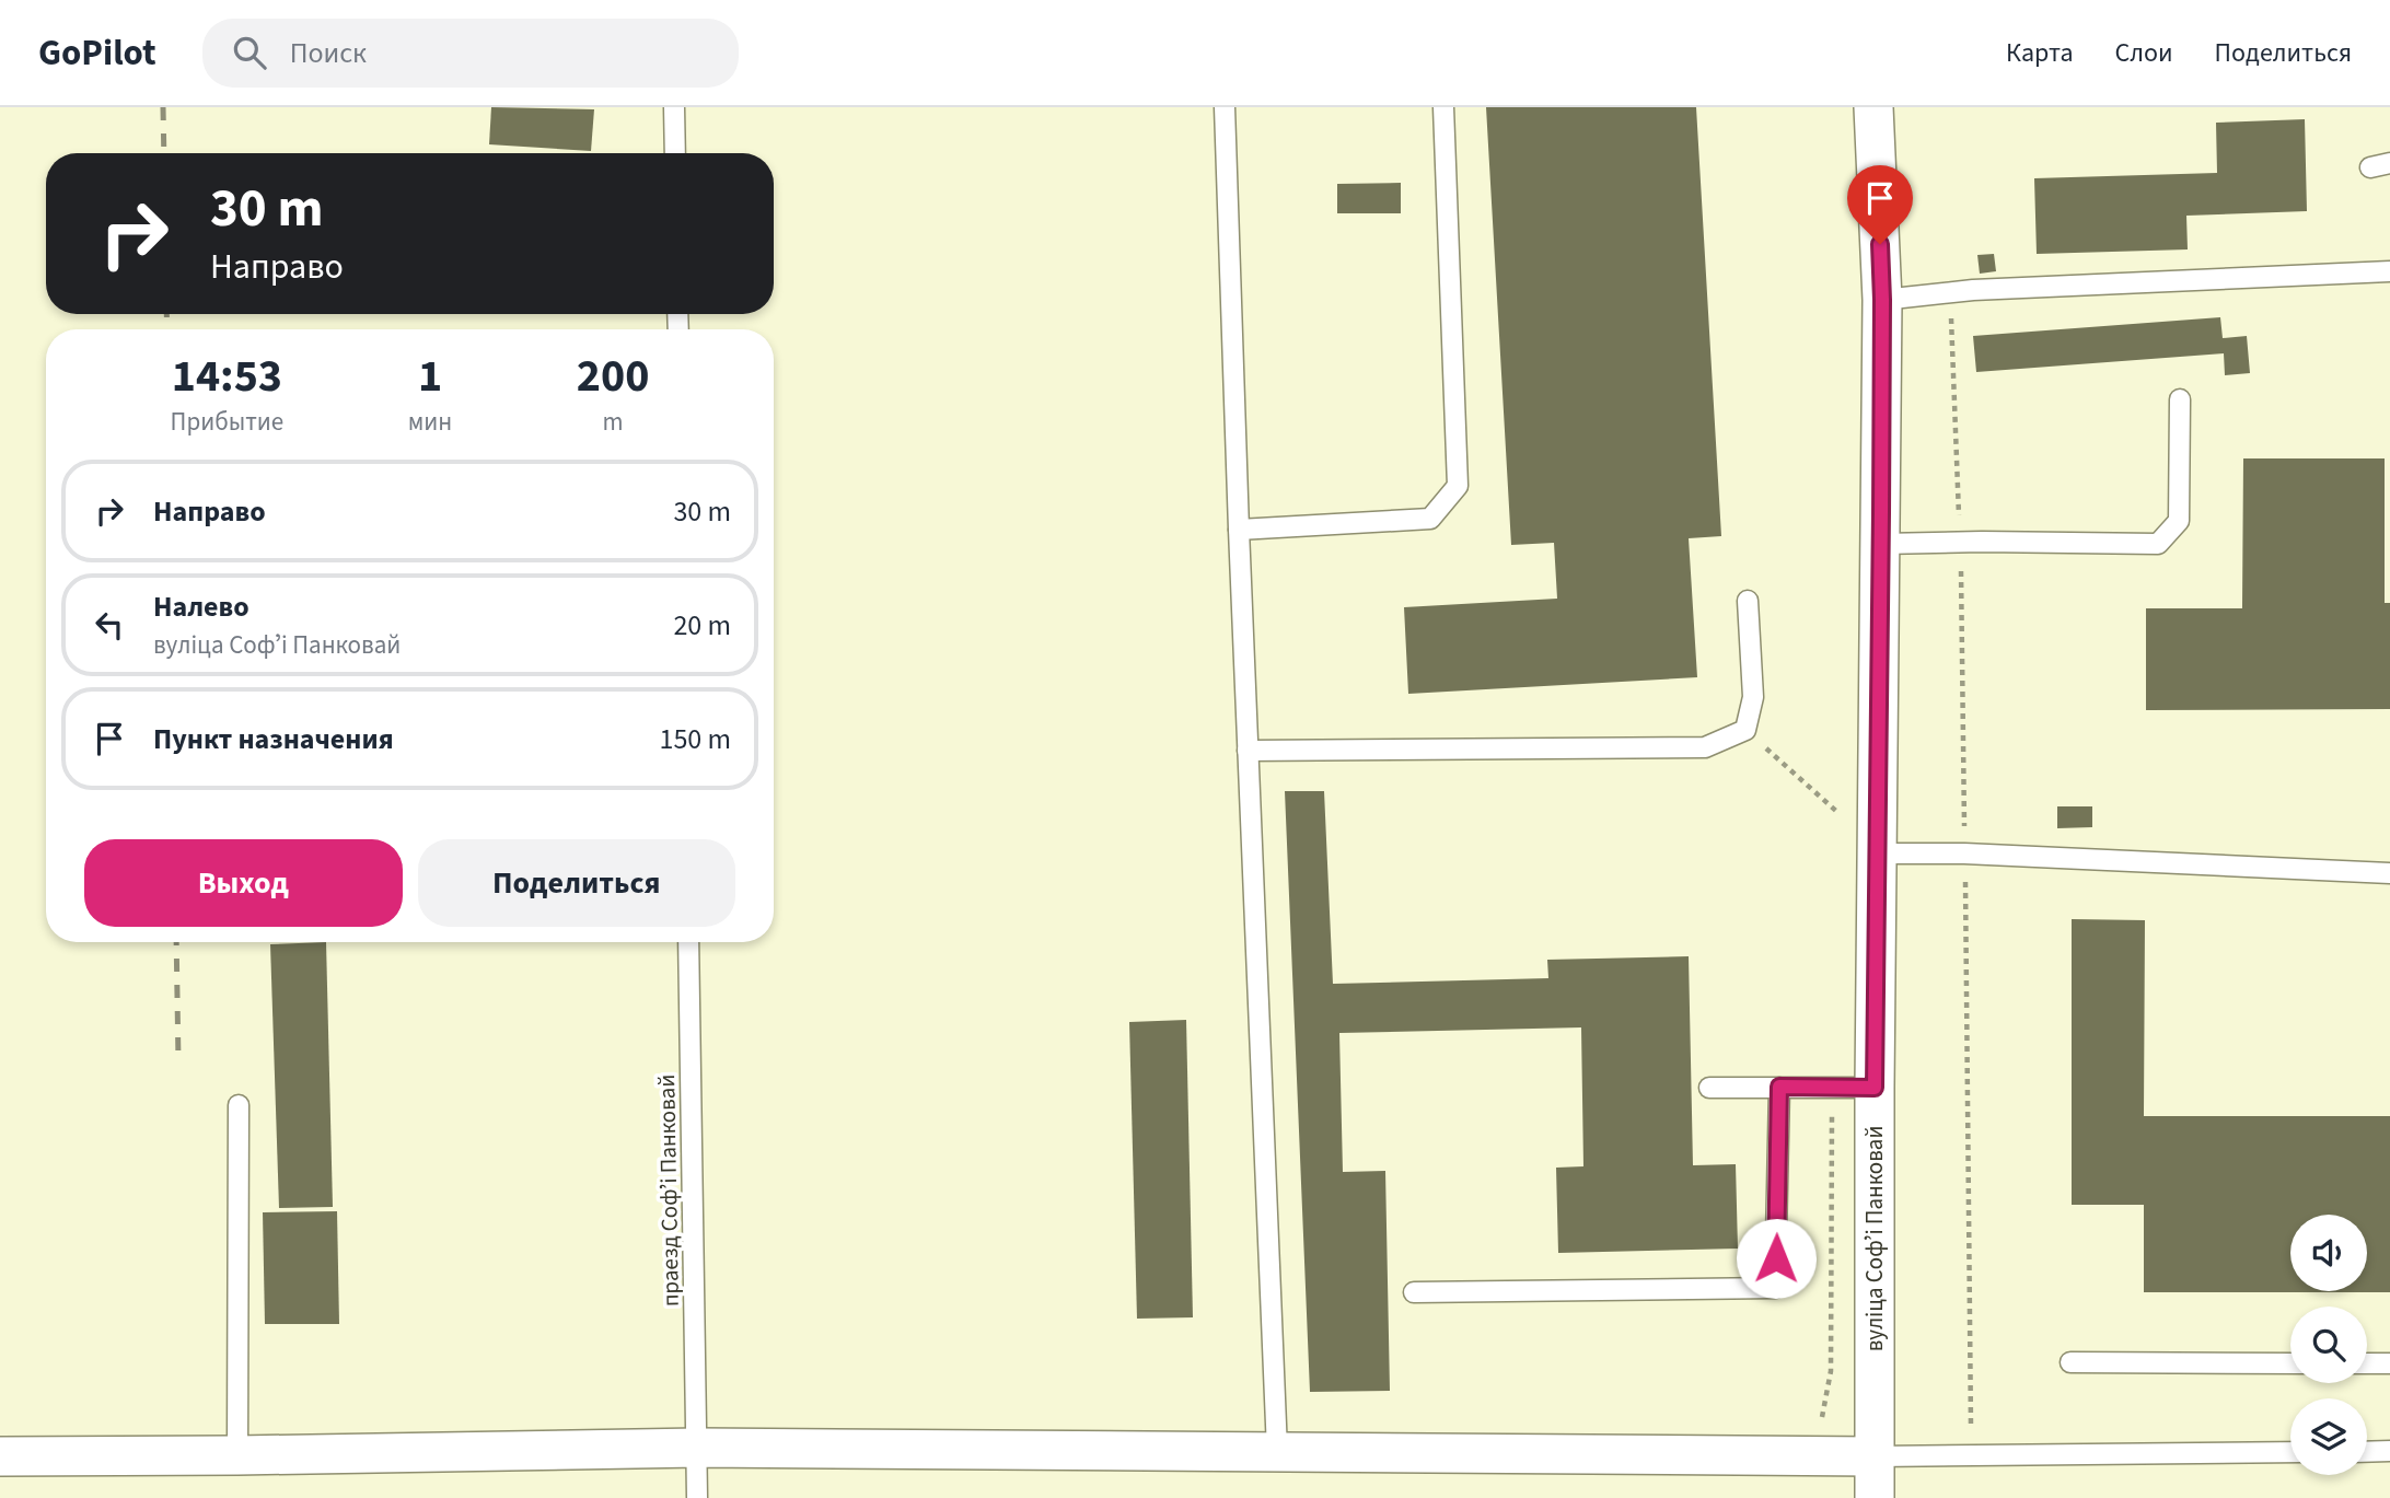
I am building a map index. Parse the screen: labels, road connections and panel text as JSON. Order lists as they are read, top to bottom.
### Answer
{
  "streets": {
    "street": ["вуліца Софʼі Панковай"],
    "lane": ["праезд Софʼі Панковай"]
  },
  "page": {
    "header": "GoPilot",
    "search": "Поиск",
    "nav": ["Карта", "Слои", "Поделиться"],
    "turn": ["30 m", "Направо"],
    "eta": [
      "14:53",
      "Прибытие",
      "1",
      "мин",
      "200",
      "m"
    ],
    "list": [
      {
        "name": "Направо",
        "value": "30 m"
      },
      {
        "name": "Налево",
        "note": "вуліца Софʼі Панковай",
        "value": "20 m"
      },
      {
        "name": "Пункт назначения",
        "value": "150 m"
      }
    ],
    "buttons": ["Выход", "Поделиться"]
  }
}
